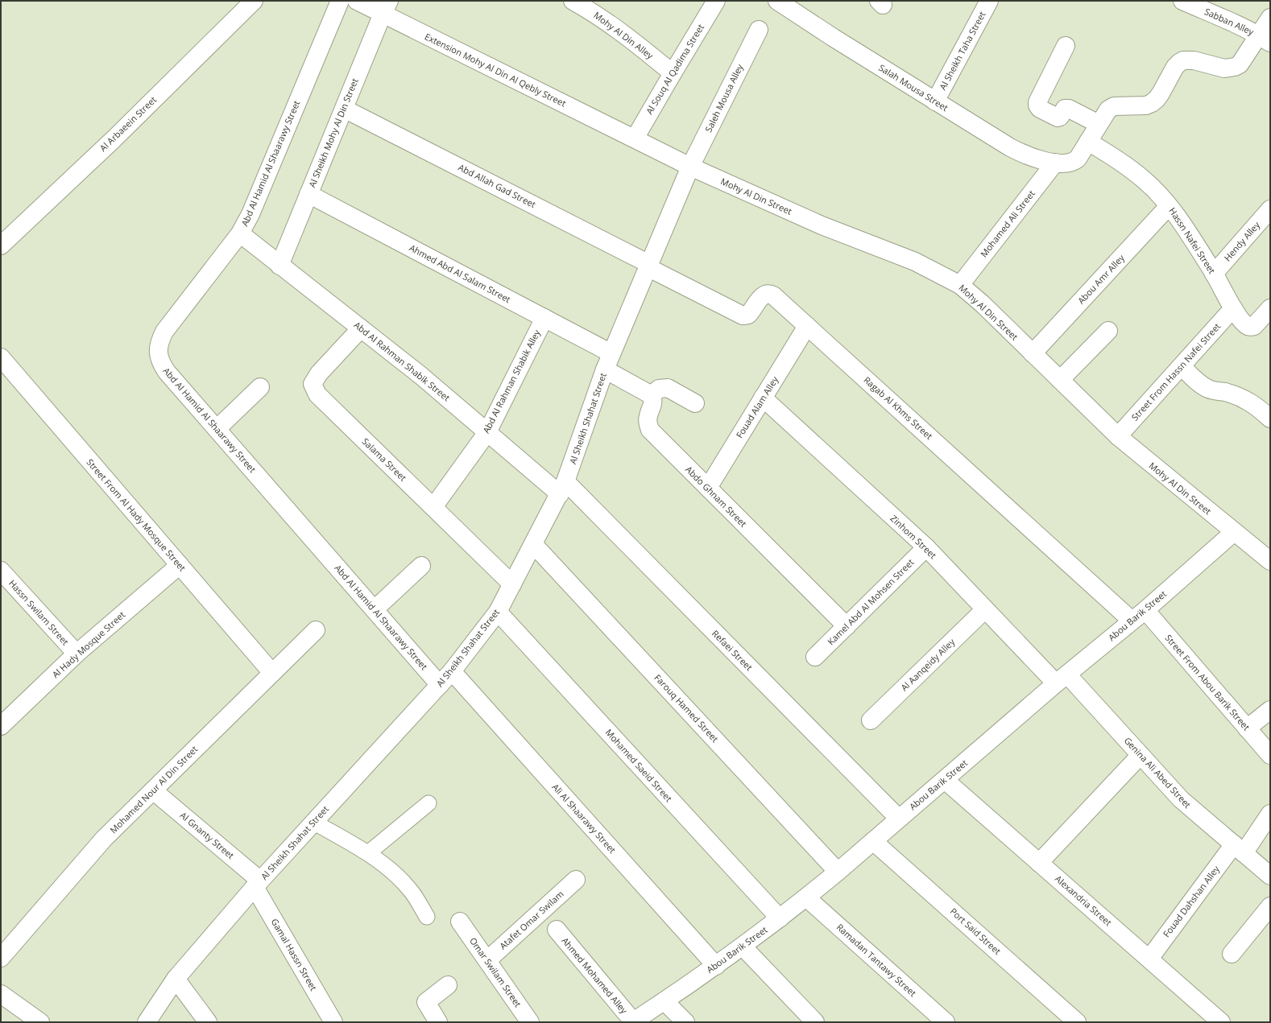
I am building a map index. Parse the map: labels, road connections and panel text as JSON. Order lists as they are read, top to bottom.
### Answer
{
  "streets": {
    "street": [
      "Sabban Alley",
      "Mohy Al Din Alley",
      "Al Sheikh Taha Street",
      "Al Souq Al Qadima Street",
      "Extension Mohy Al Din Al Qebly Street",
      "Salah Mousa Street",
      "Saleh Mousa Alley",
      "Al Arbaeein Street",
      "Al Sheikh Mohy Al Din Street",
      "Abd Al Hamid Al Shaarawy Street",
      "Abd Allah Gad Street",
      "Mohy Al Din Street",
      "Mohamed Ali Street",
      "Hassn Nafei Street",
      "Hendy Alley",
      "Ahmed Abd Al Salam Street",
      "Abou Amr Alley",
      "Abd Al Rahman Shabik Street",
      "Street From Hassn Nafei Street",
      "Abd Al Rahman Shabik Alley",
      "Fouad Alam Alley",
      "Ragab Al Khms Street",
      "Al Sheikh Shahat Street",
      "Salama Street",
      "Abdo Ghnam Street",
      "Street From Al Hady Mosque Street",
      "Zinhom Street",
      "Kamel Abd Al Mohsen Street",
      "Hassn Swilam Street",
      "Abou Barik Street",
      "Al Hady Mosque Street",
      "Refaei Street",
      "Al Aanqeidy Alley",
      "Street From Abou Barik Street",
      "Farouq Hamed Street",
      "Mohamed Saeid Street",
      "Genina Ali Abed Street",
      "Mohamed Nour Al Din Street",
      "Ali Al Shaarawy Street",
      "Al Gnanty Street",
      "Alexandria Street",
      "Fouad Dahshan Alley",
      "Atafet Omar Swilam",
      "Port Said Street",
      "Gamal Hassn Street",
      "Ramadan Tantawy Street",
      "Omar Swilam Street",
      "Ahmed Mohamed Alley"
    ]
  },
  "crossings": [
    ["Sabban Alley", "Salah Mousa Street"],
    ["Mohy Al Din Alley", "Al Souq Al Qadima Street"],
    ["Al Sheikh Taha Street", "Salah Mousa Street"],
    ["Al Souq Al Qadima Street", "Extension Mohy Al Din Al Qebly Street"],
    ["Al Souq Al Qadima Street", "Mohy Al Din Street"],
    ["Extension Mohy Al Din Al Qebly Street", "Al Sheikh Mohy Al Din Street"],
    ["Extension Mohy Al Din Al Qebly Street", "Mohy Al Din Street"],
    ["Salah Mousa Street", "Mohamed Ali Street"],
    ["Salah Mousa Street", "Hassn Nafei Street"],
    ["Saleh Mousa Alley", "Mohy Al Din Street"],
    ["Saleh Mousa Alley", "Al Sheikh Shahat Street"],
    ["Al Sheikh Mohy Al Din Street", "Abd Allah Gad Street"],
    ["Al Sheikh Mohy Al Din Street", "Ahmed Abd Al Salam Street"],
    ["Al Sheikh Mohy Al Din Street", "Abd Al Rahman Shabik Street"],
    ["Abd Al Hamid Al Shaarawy Street", "Abd Al Rahman Shabik Street"],
    ["Abd Al Hamid Al Shaarawy Street", "Al Sheikh Shahat Street"],
    ["Abd Allah Gad Street", "Ragab Al Khms Street"],
    ["Abd Allah Gad Street", "Al Sheikh Shahat Street"],
    ["Mohy Al Din Street", "Mohamed Ali Street"],
    ["Mohy Al Din Street", "Abou Amr Alley"],
    ["Mohy Al Din Street", "Street From Hassn Nafei Street"],
    ["Mohy Al Din Street", "Al Sheikh Shahat Street"],
    ["Mohy Al Din Street", "Abou Barik Street"],
    ["Hassn Nafei Street", "Hendy Alley"],
    ["Hassn Nafei Street", "Abou Amr Alley"],
    ["Hassn Nafei Street", "Street From Hassn Nafei Street"],
    ["Ahmed Abd Al Salam Street", "Abd Al Rahman Shabik Alley"],
    ["Ahmed Abd Al Salam Street", "Al Sheikh Shahat Street"],
    ["Abd Al Rahman Shabik Street", "Abd Al Rahman Shabik Alley"],
    ["Abd Al Rahman Shabik Street", "Al Sheikh Shahat Street"],
    ["Abd Al Rahman Shabik Street", "Salama Street"],
    ["Abd Al Rahman Shabik Street", "Refaei Street"],
    ["Abd Al Rahman Shabik Alley", "Salama Street"],
    ["Fouad Alam Alley", "Ragab Al Khms Street"],
    ["Fouad Alam Alley", "Abdo Ghnam Street"],
    ["Fouad Alam Alley", "Zinhom Street"],
    ["Ragab Al Khms Street", "Al Sheikh Shahat Street"],
    ["Ragab Al Khms Street", "Abou Barik Street"],
    ["Al Sheikh Shahat Street", "Salama Street"],
    ["Al Sheikh Shahat Street", "Refaei Street"],
    ["Al Sheikh Shahat Street", "Farouq Hamed Street"],
    ["Al Sheikh Shahat Street", "Mohamed Saeid Street"],
    ["Al Sheikh Shahat Street", "Ali Al Shaarawy Street"],
    ["Al Sheikh Shahat Street", "Al Gnanty Street"],
    ["Al Sheikh Shahat Street", "Gamal Hassn Street"],
    ["Abdo Ghnam Street", "Kamel Abd Al Mohsen Street"],
    ["Street From Al Hady Mosque Street", "Al Hady Mosque Street"],
    ["Street From Al Hady Mosque Street", "Mohamed Nour Al Din Street"],
    ["Zinhom Street", "Kamel Abd Al Mohsen Street"],
    ["Zinhom Street", "Abou Barik Street"],
    ["Zinhom Street", "Al Aanqeidy Alley"],
    ["Zinhom Street", "Genina Ali Abed Street"],
    ["Hassn Swilam Street", "Al Hady Mosque Street"],
    ["Abou Barik Street", "Refaei Street"],
    ["Abou Barik Street", "Street From Abou Barik Street"],
    ["Abou Barik Street", "Farouq Hamed Street"],
    ["Abou Barik Street", "Mohamed Saeid Street"],
    ["Abou Barik Street", "Genina Ali Abed Street"],
    ["Abou Barik Street", "Ali Al Shaarawy Street"],
    ["Abou Barik Street", "Alexandria Street"],
    ["Abou Barik Street", "Port Said Street"],
    ["Abou Barik Street", "Ramadan Tantawy Street"],
    ["Abou Barik Street", "Ahmed Mohamed Alley"],
    ["Genina Ali Abed Street", "Fouad Dahshan Alley"],
    ["Mohamed Nour Al Din Street", "Al Gnanty Street"],
    ["Al Gnanty Street", "Gamal Hassn Street"],
    ["Alexandria Street", "Fouad Dahshan Alley"],
    ["Atafet Omar Swilam", "Omar Swilam Street"]
  ]
}
